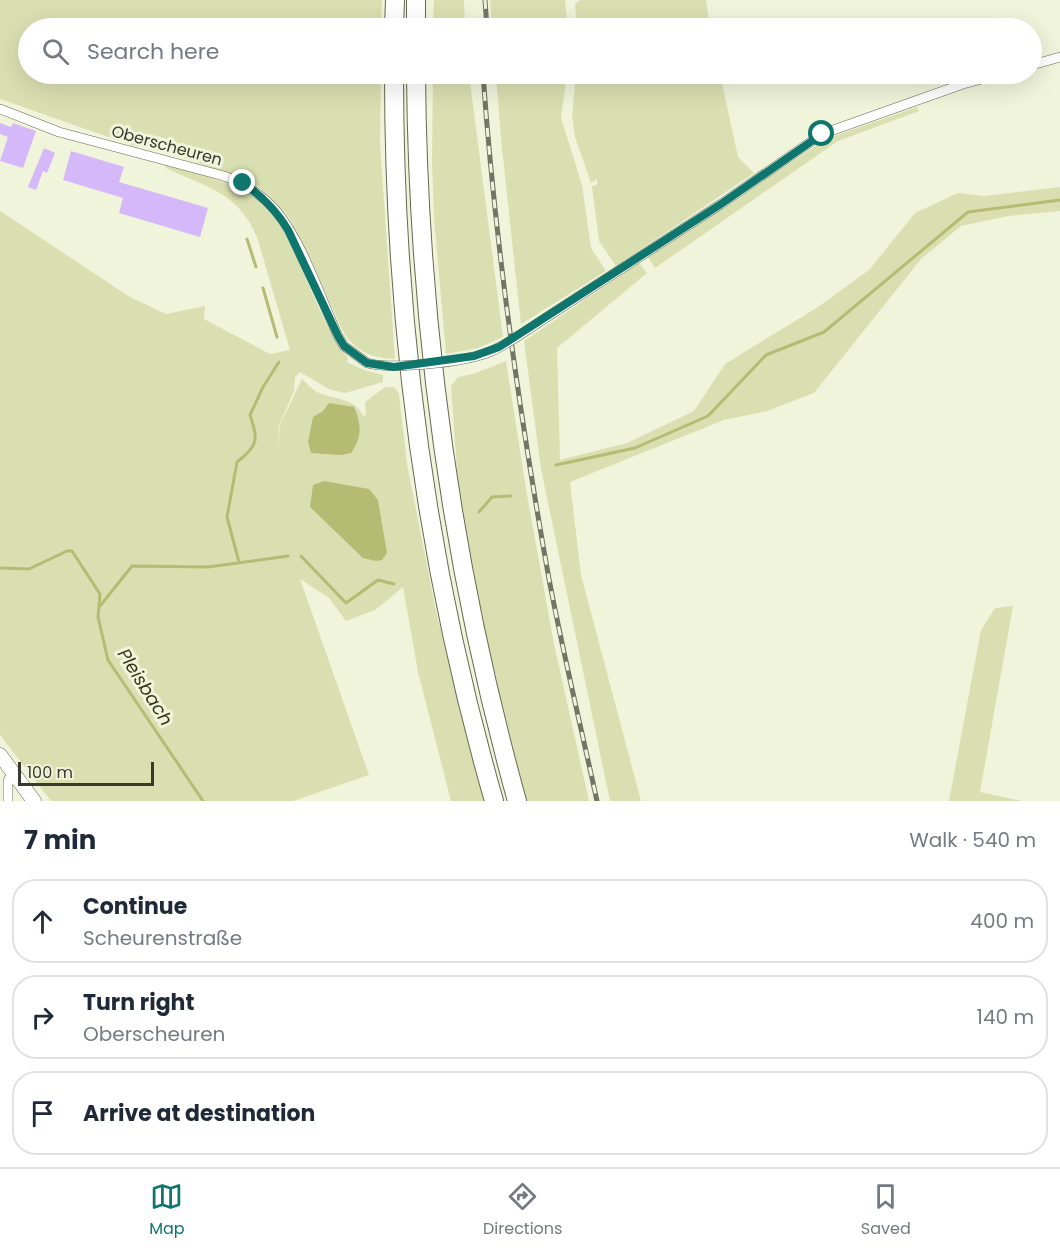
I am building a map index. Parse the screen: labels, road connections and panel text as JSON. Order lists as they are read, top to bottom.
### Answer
{
  "streets": {
    "street": ["Oberscheuren"]
  },
  "water": ["Pleisbach"],
  "scale_bar": "100 m",
  "page": {
    "search": "Search here",
    "scale": "100 m",
    "heading": ["7 min", "Walk · 540 m"],
    "list": [
      ["Continue", "Scheurenstraße", "400 m"],
      ["Turn right", "Oberscheuren", "140 m"],
      "Arrive at destination"
    ],
    "nav": ["Map", "Directions", "Saved"]
  }
}
